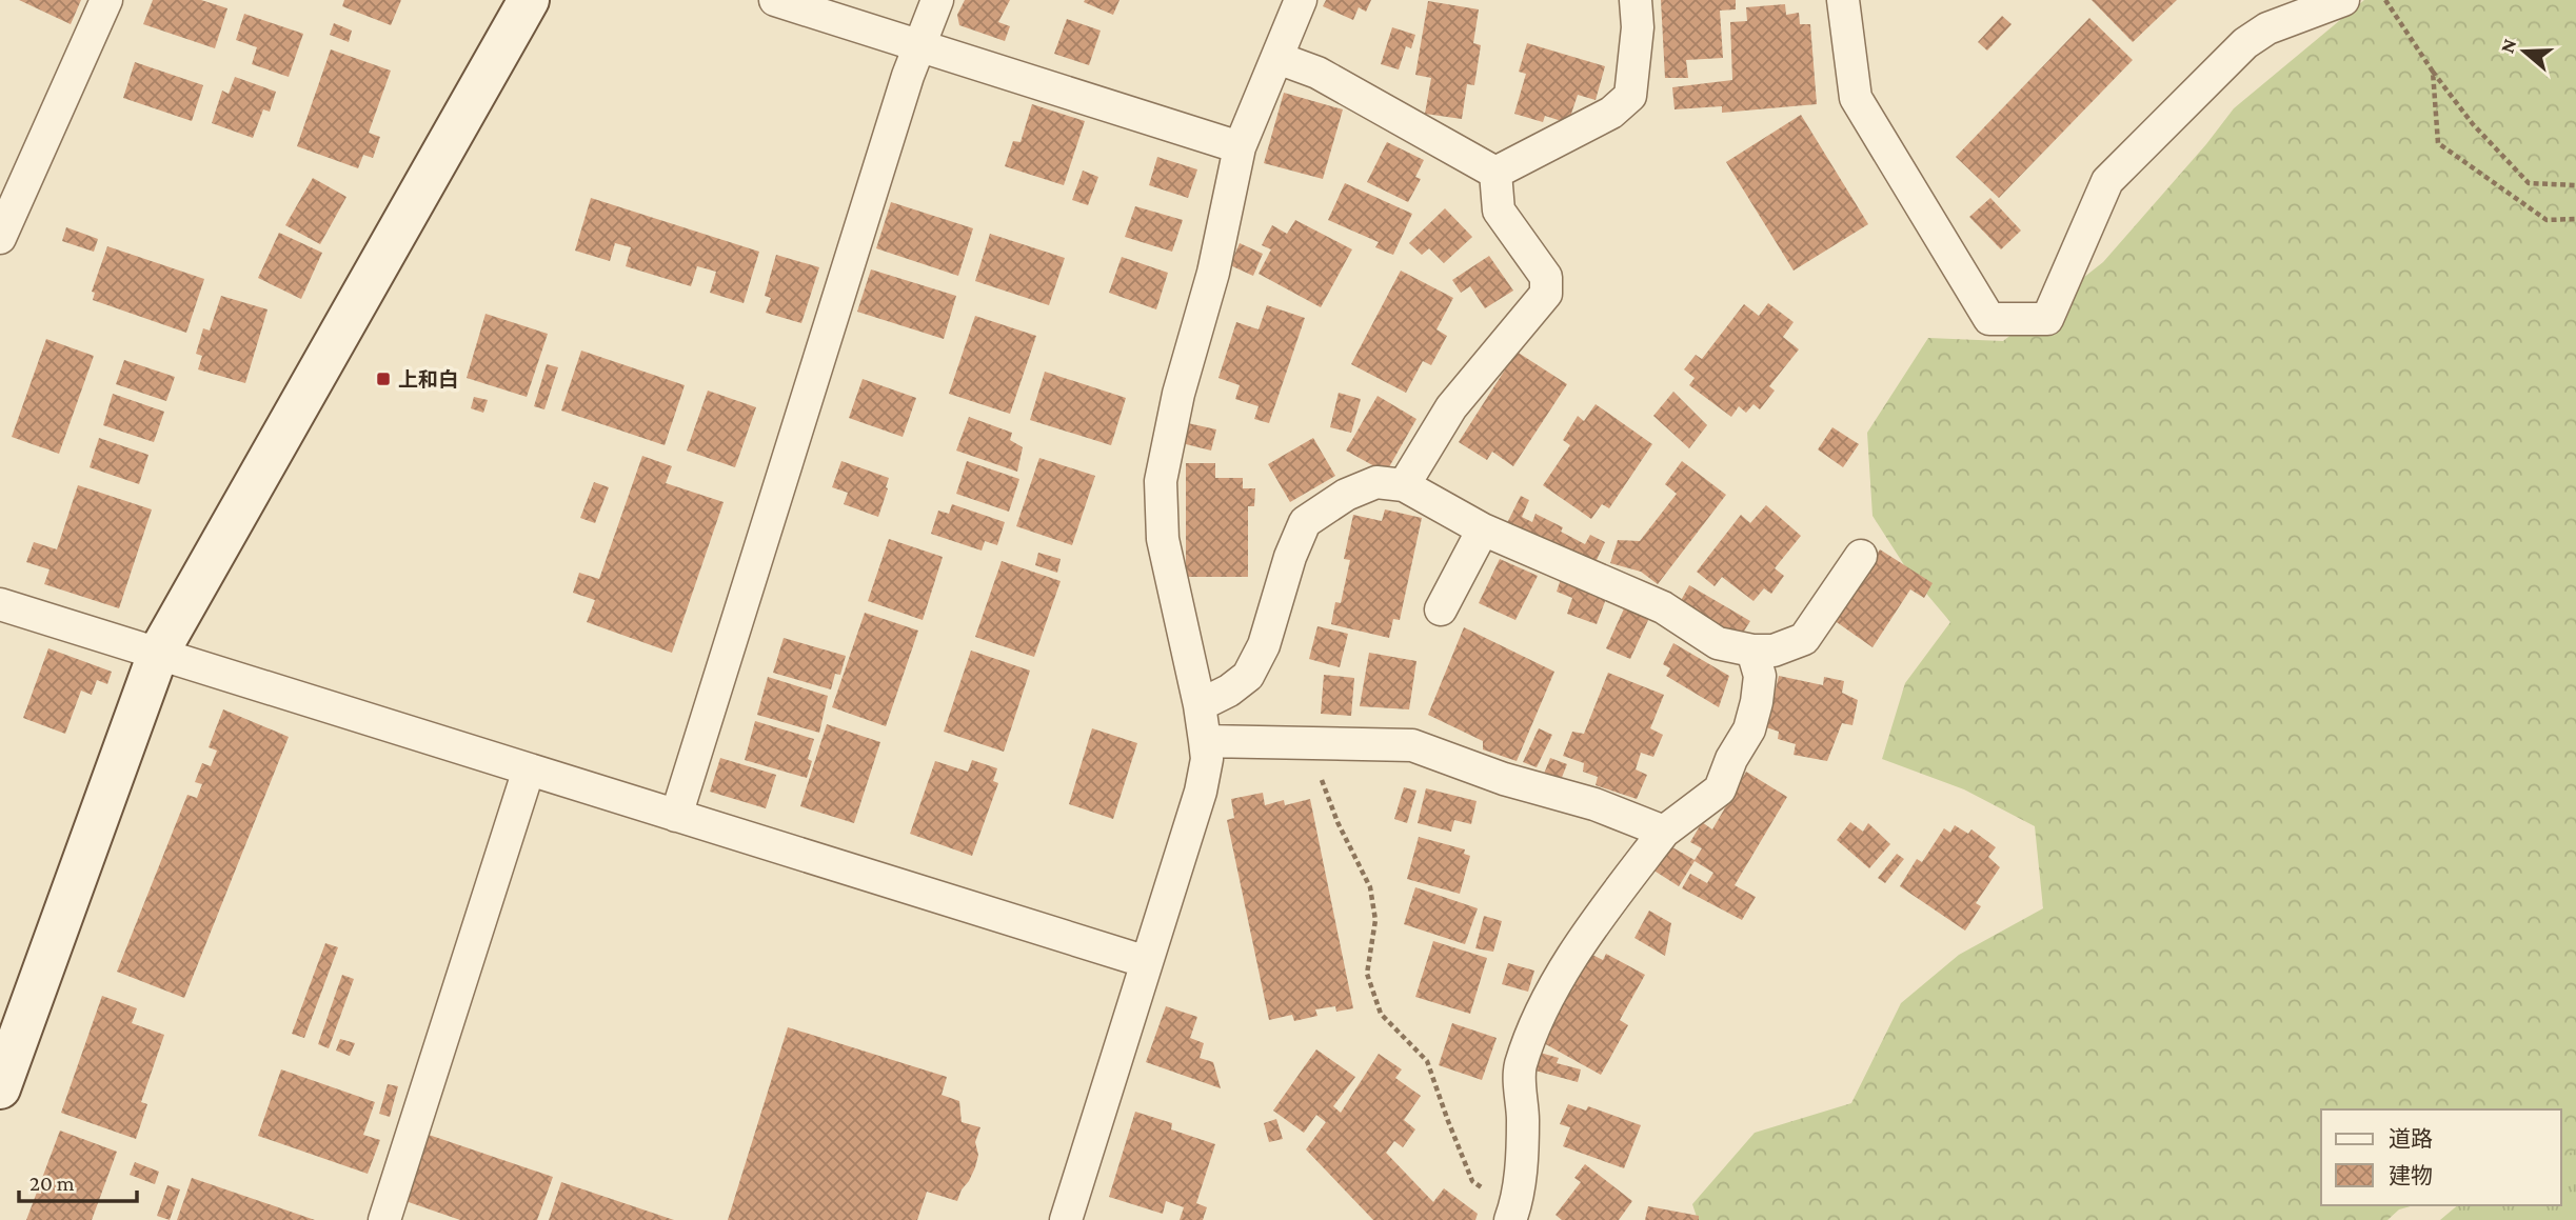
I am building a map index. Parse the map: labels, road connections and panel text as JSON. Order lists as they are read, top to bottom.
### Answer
{
  "places": {
    "transit": ["上和白"]
  },
  "legend": ["道路", "建物"],
  "scale_bar": "20 m",
  "north": "left"
}
